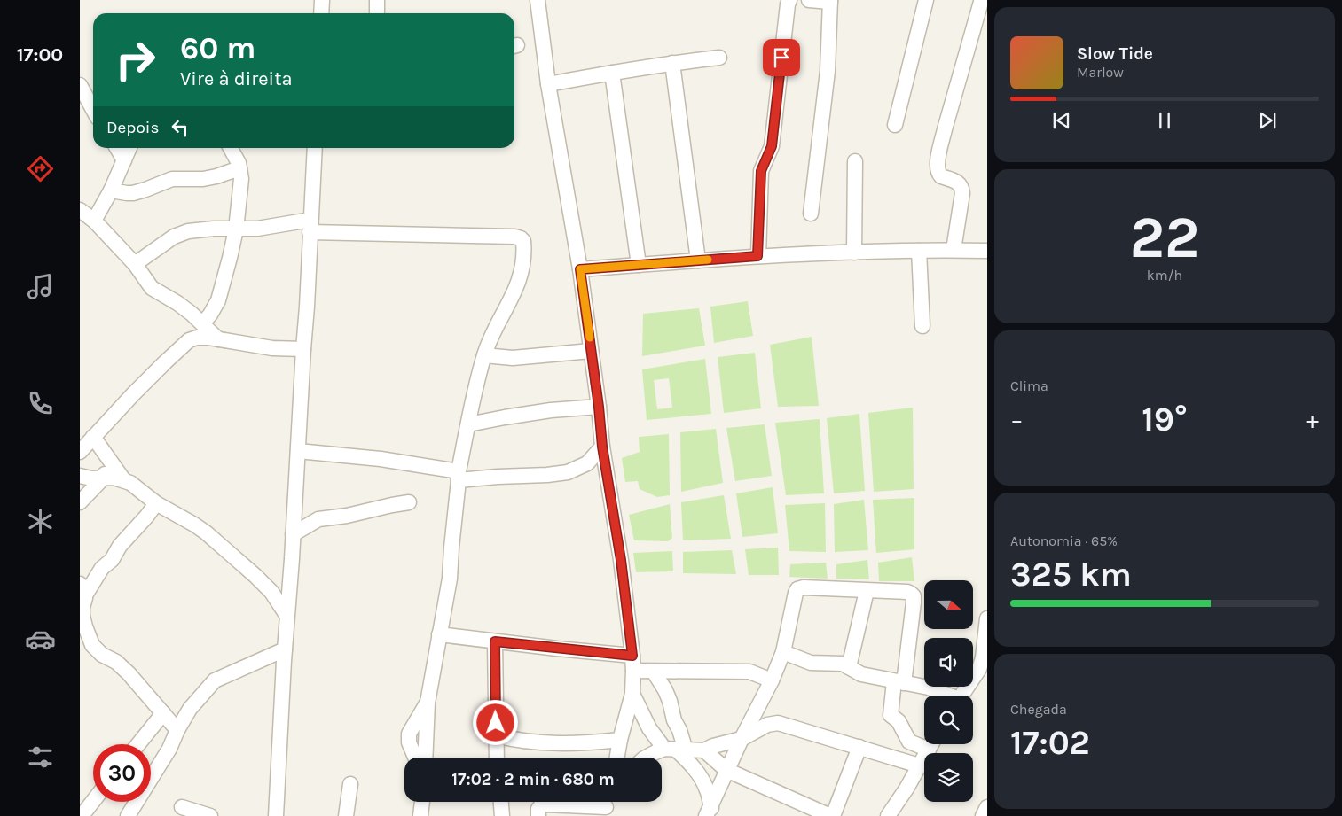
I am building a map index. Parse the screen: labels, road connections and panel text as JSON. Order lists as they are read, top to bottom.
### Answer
{
  "north": "right",
  "page": {
    "tabs": "17:00",
    "turn": ["60 m", "Vire à direita"],
    "song": ["Slow Tide", "Marlow"],
    "then": "Depois",
    "tile": [
      ["22", "km/h"],
      "Clima",
      ["Autonomia · 65%", "325 km"],
      ["Chegada", "17:02"]
    ],
    "heat": ["−", "19°", "+"],
    "limit": "30",
    "trip": "17:02 · 2 min · 680 m"
  }
}
